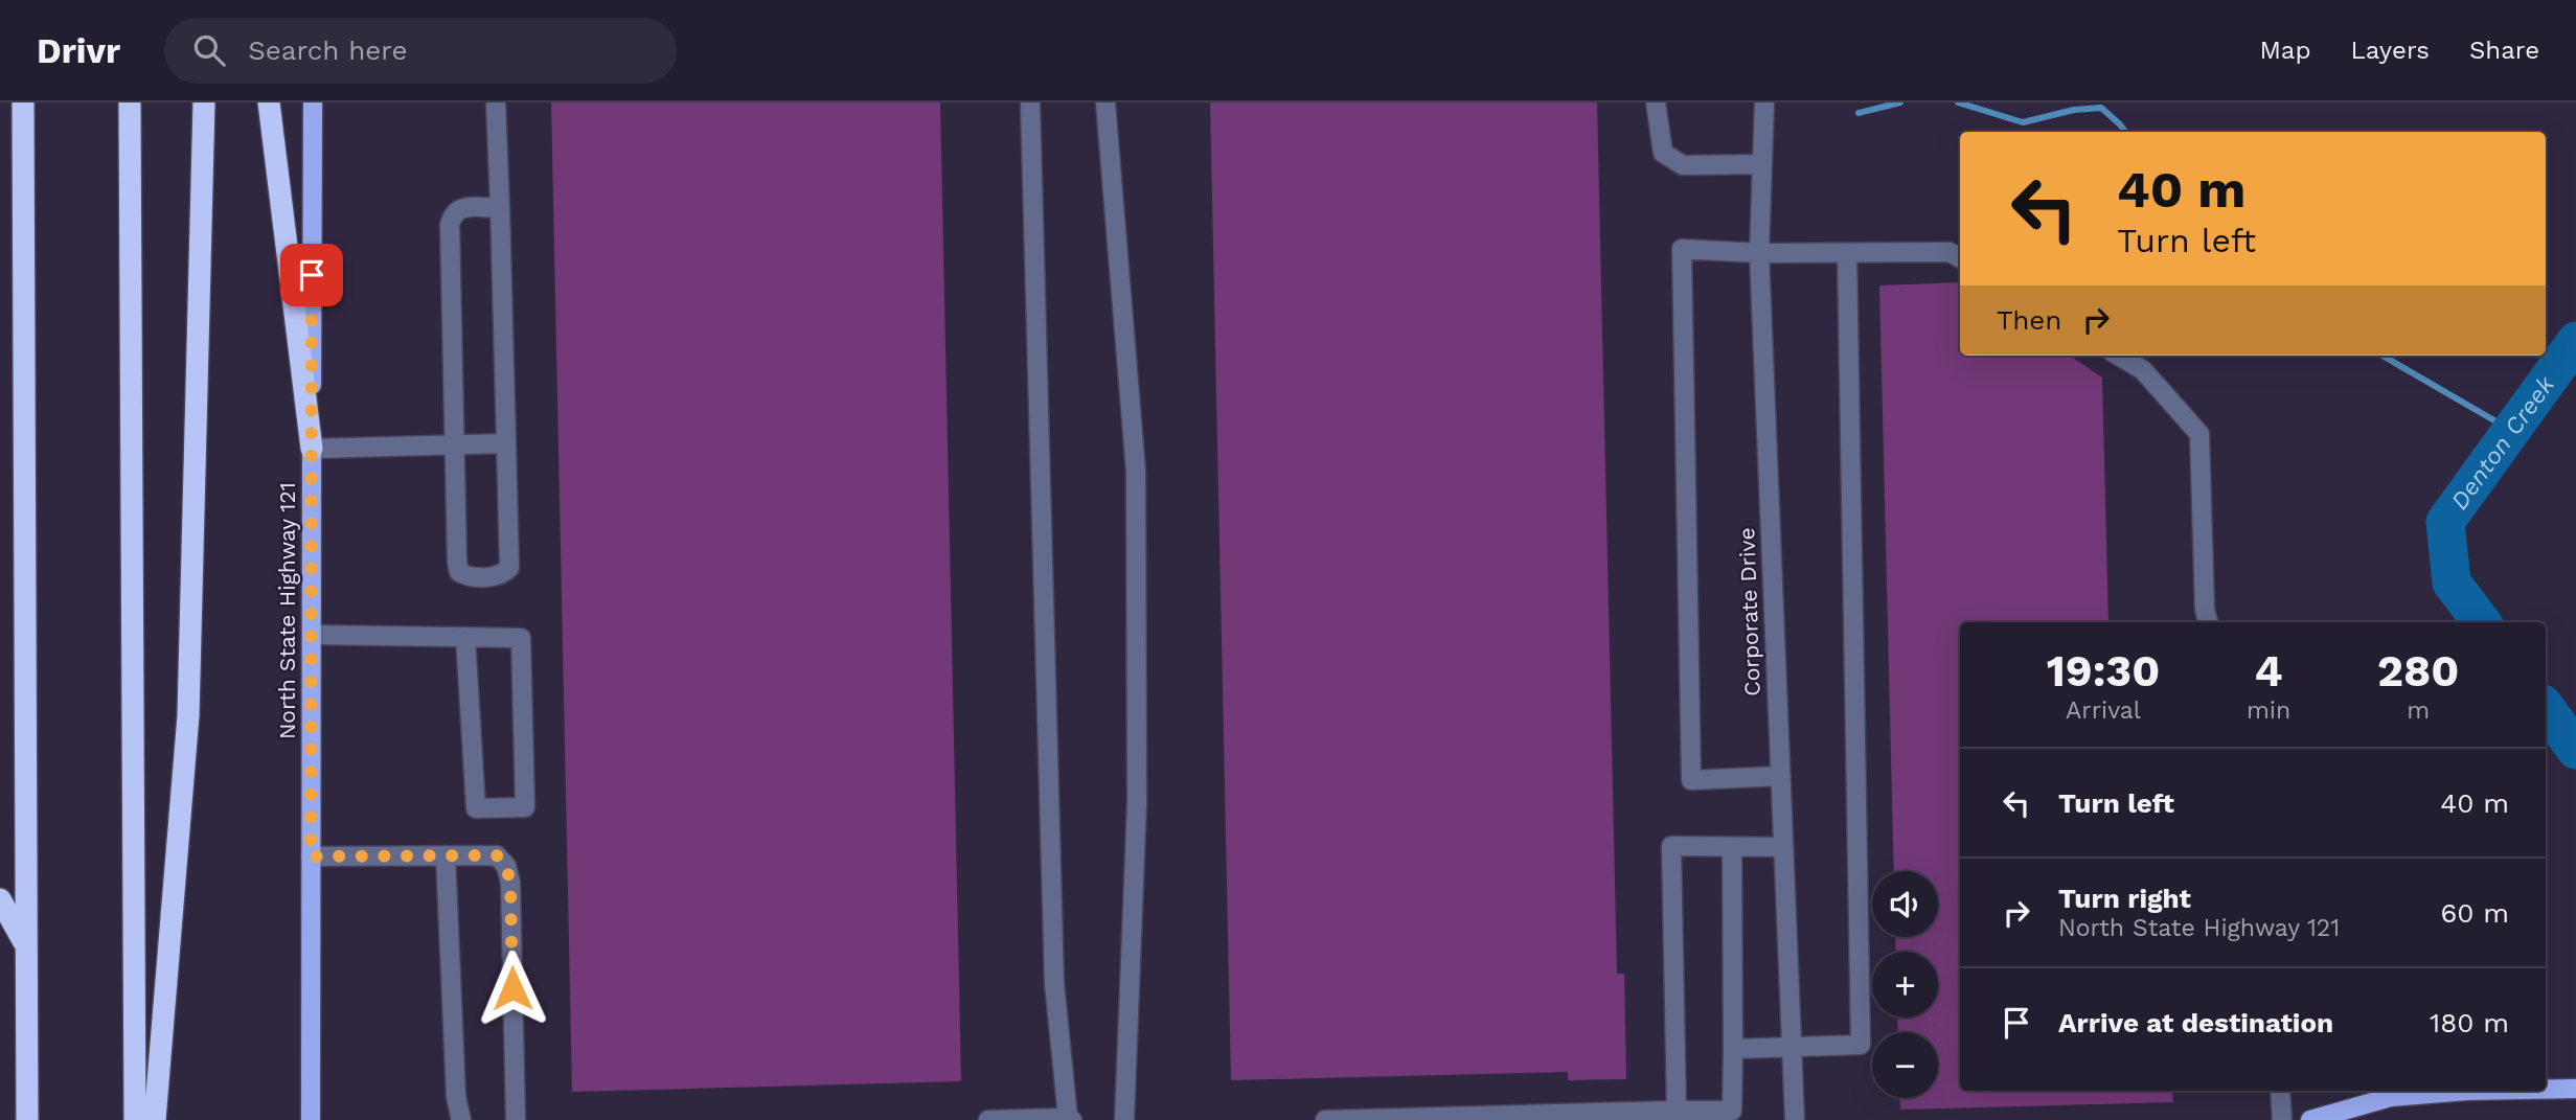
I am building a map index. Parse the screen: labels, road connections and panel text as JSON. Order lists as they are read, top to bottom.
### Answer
{
  "streets": {
    "main road": ["North State Highway 121"],
    "street": ["Corporate Drive"]
  },
  "water": ["Denton Creek"],
  "page": {
    "header": "Drivr",
    "search": "Search here",
    "nav": ["Map", "Layers", "Share"],
    "turn": ["40 m", "Turn left"],
    "then": "Then",
    "eta": [
      "19:30",
      "Arrival",
      "4",
      "min",
      "280",
      "m"
    ],
    "list": [
      {
        "name": "Turn left",
        "value": "40 m"
      },
      {
        "name": "Turn right",
        "note": "North State Highway 121",
        "value": "60 m"
      },
      {
        "name": "Arrive at destination",
        "value": "180 m"
      }
    ],
    "map_buttons": ["+", "−"]
  }
}
